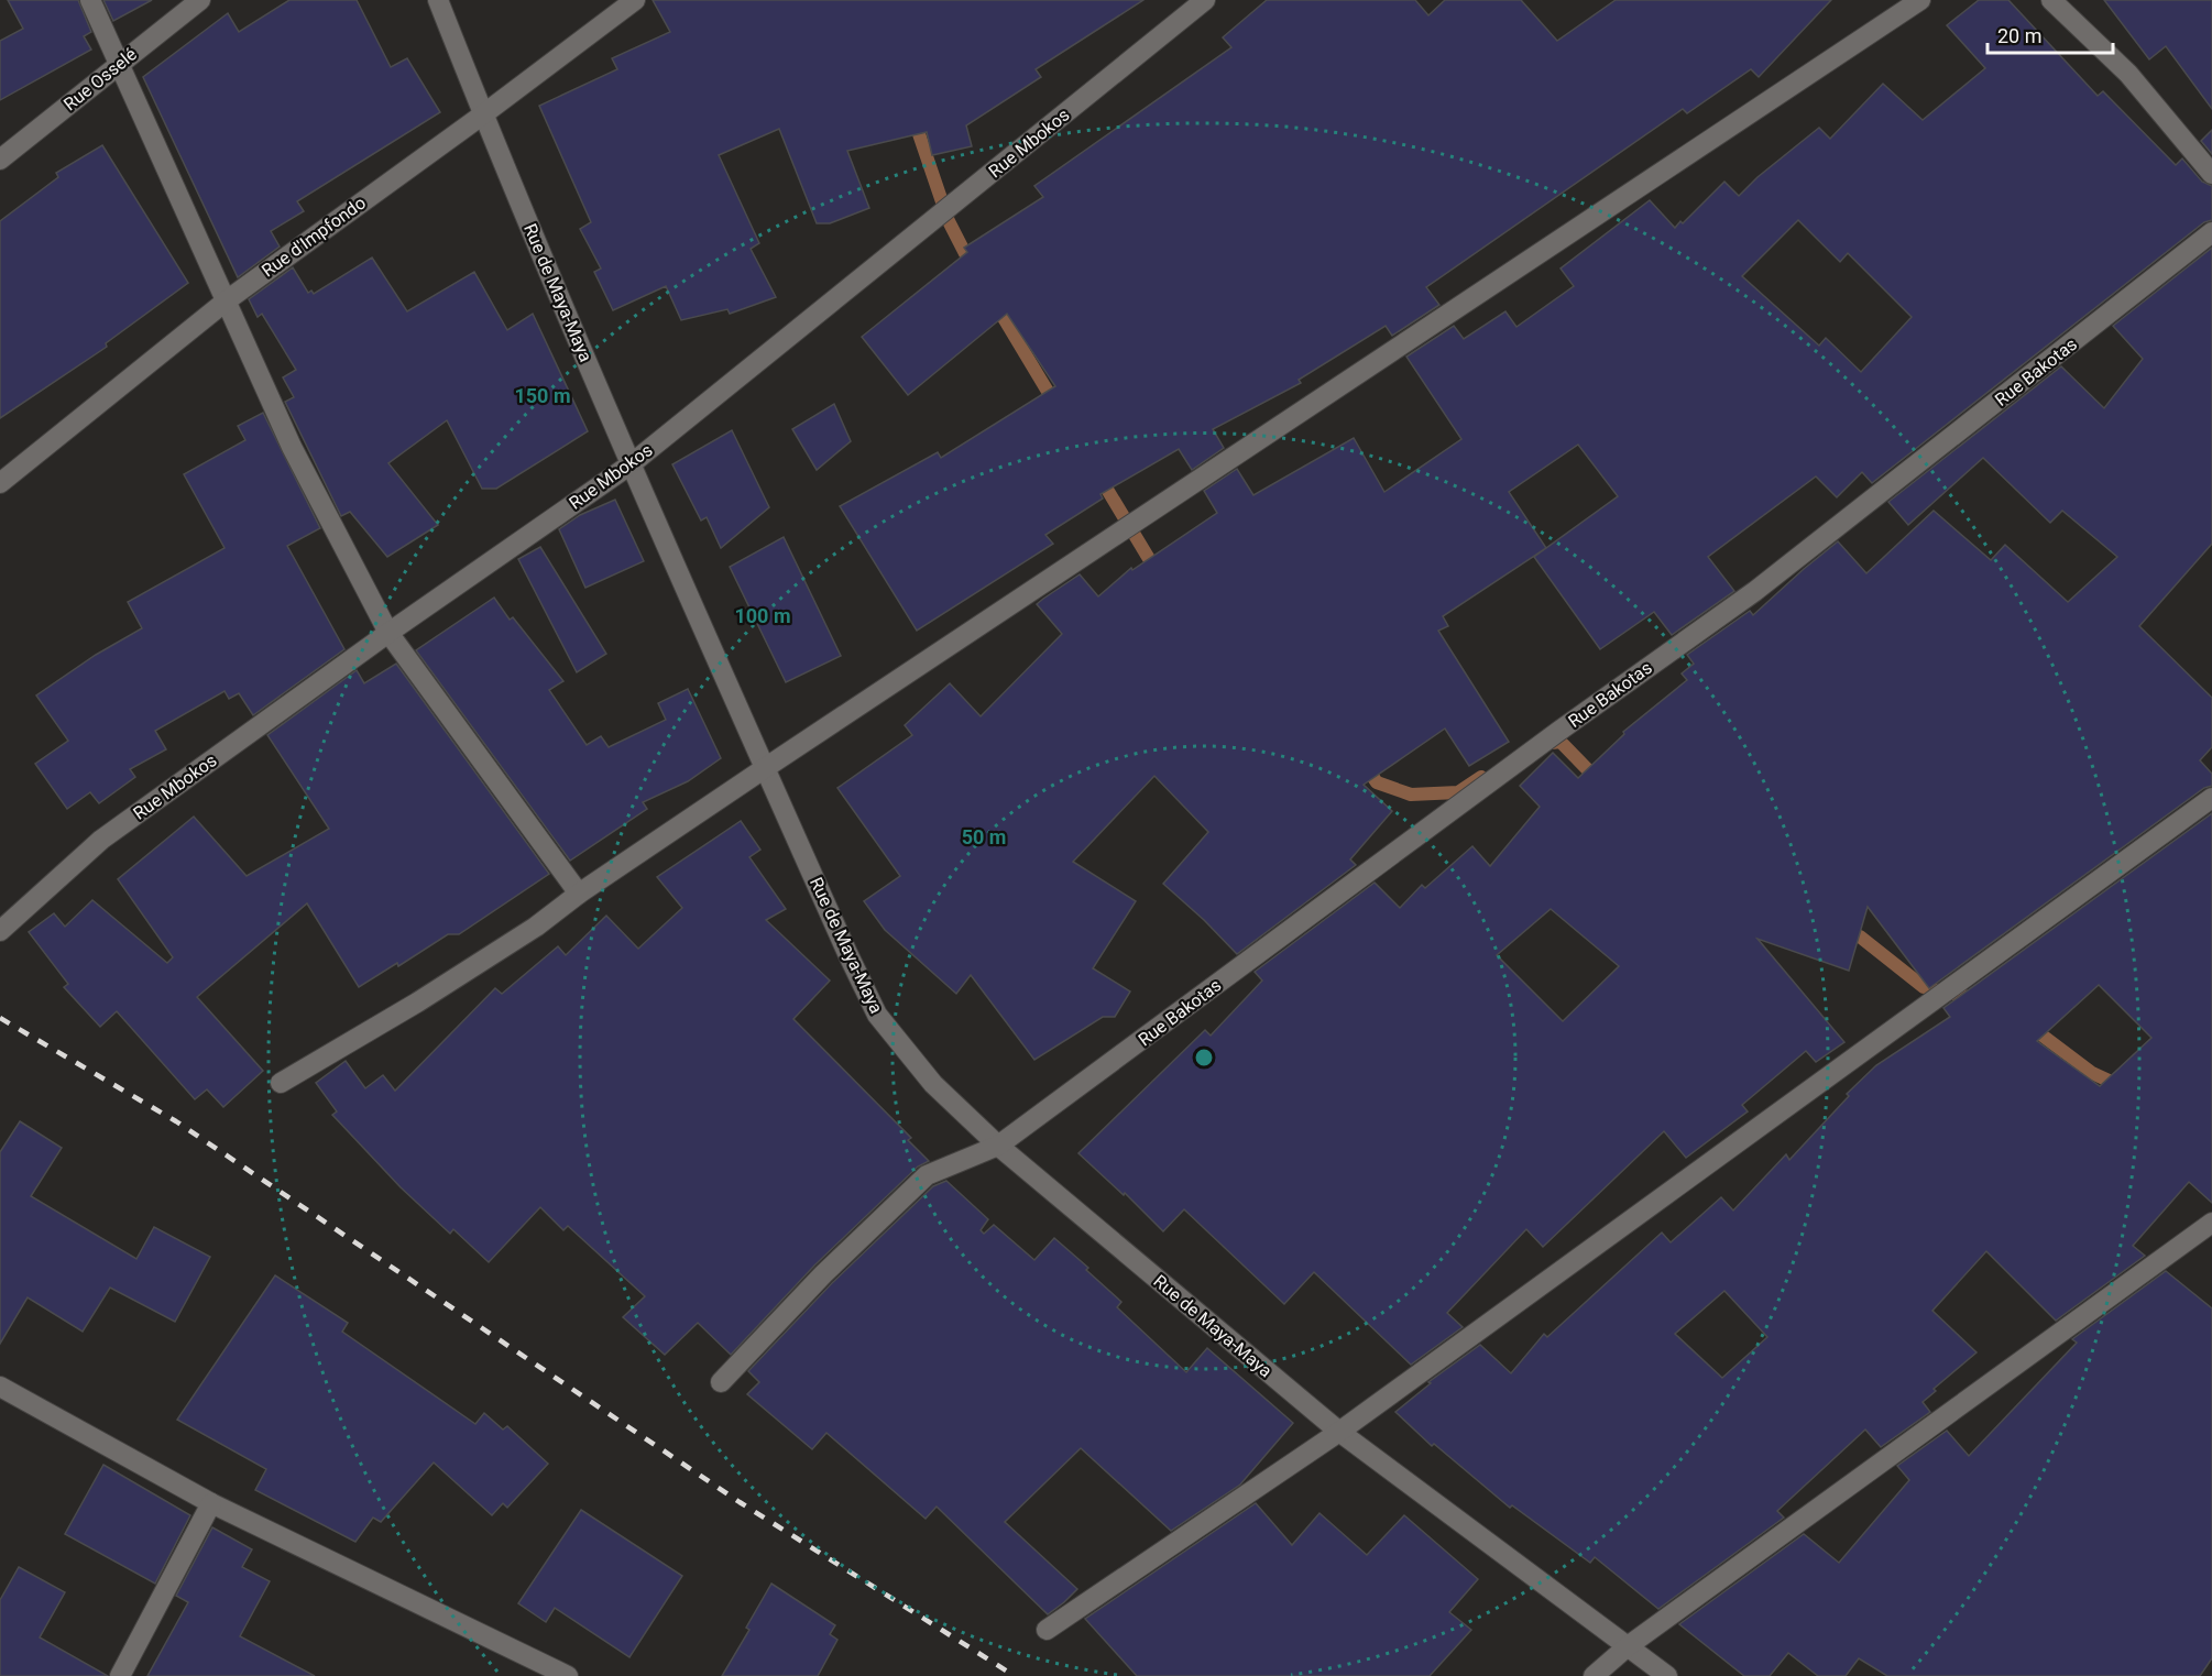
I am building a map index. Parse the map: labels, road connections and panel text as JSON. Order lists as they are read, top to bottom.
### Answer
{
  "streets": {
    "street": [
      "Rue Osselé",
      "Rue Mbokos",
      "Rue d'Impfondo",
      "Rue de Maya-Maya",
      "Rue Bakotas"
    ]
  },
  "crossings": [
    ["Rue Mbokos", "Rue de Maya-Maya"],
    ["Rue d'Impfondo", "Rue de Maya-Maya"],
    ["Rue de Maya-Maya", "Rue Bakotas"]
  ],
  "scale_bar": "20 m",
  "rings": ["150 m", "100 m", "50 m"]
}
